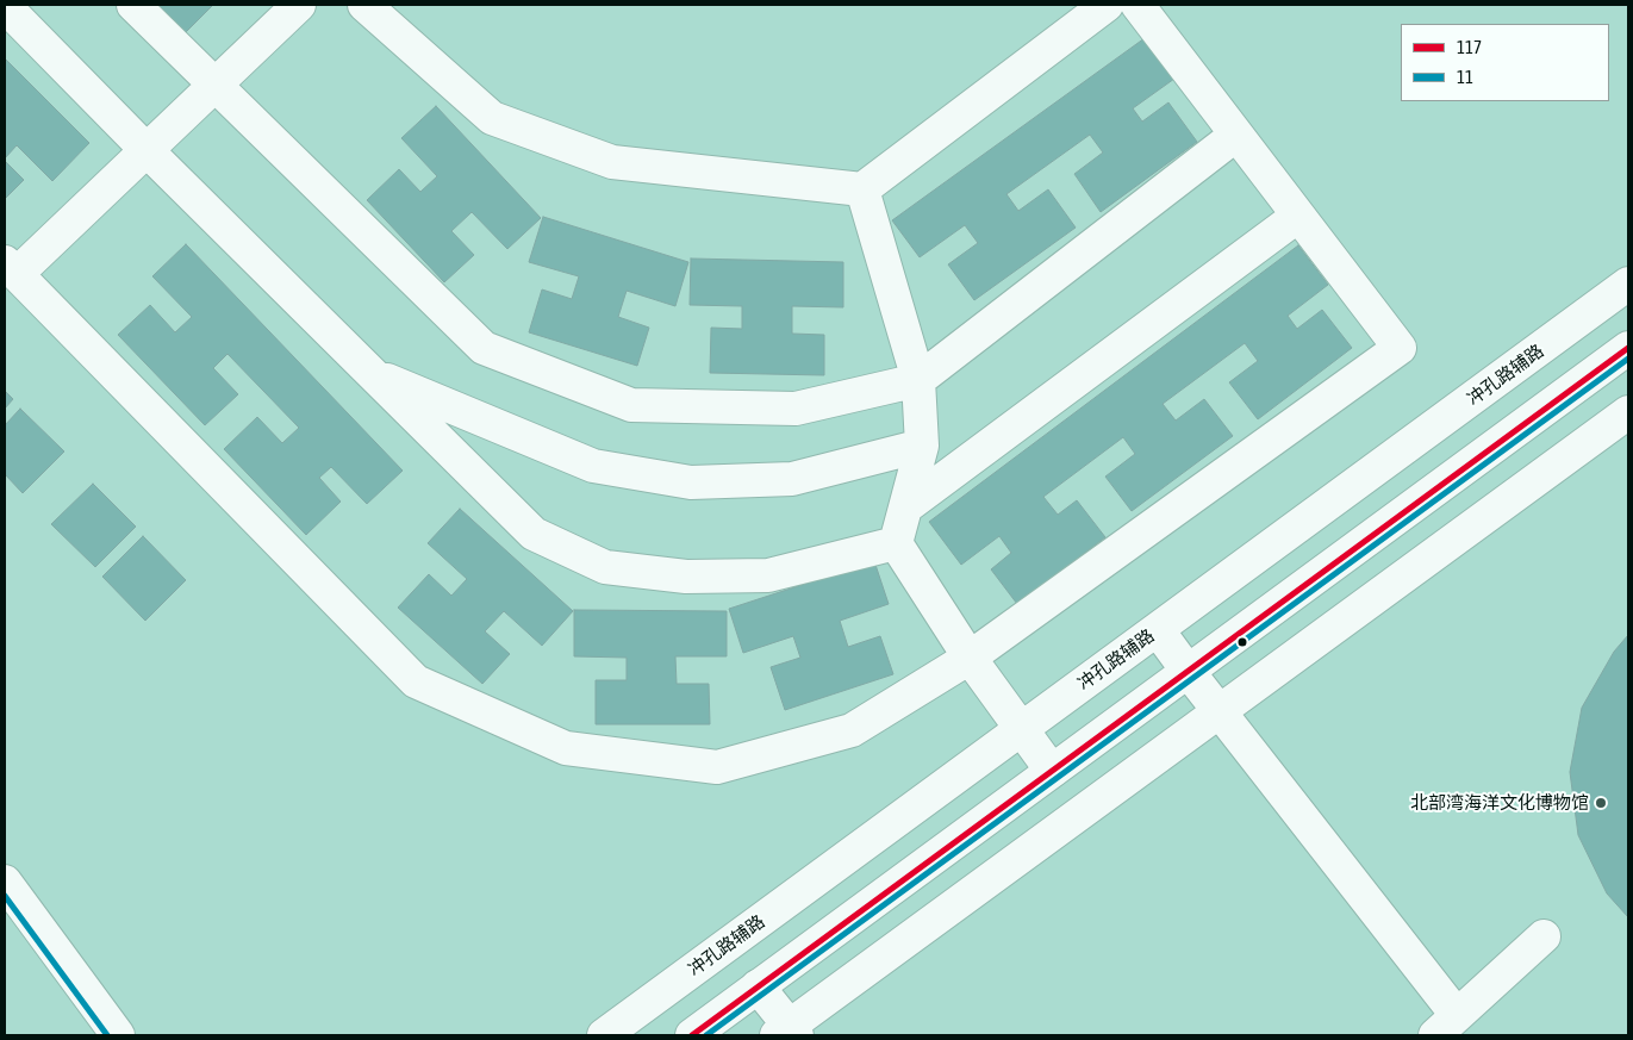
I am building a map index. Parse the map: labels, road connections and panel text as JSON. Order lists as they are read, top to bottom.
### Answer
{
  "streets": {
    "street": ["冲孔路辅路"]
  },
  "places": ["北部湾海洋文化博物馆"],
  "lines": ["transit line 117", "transit line 11"],
  "legend": ["117", "11"]
}
